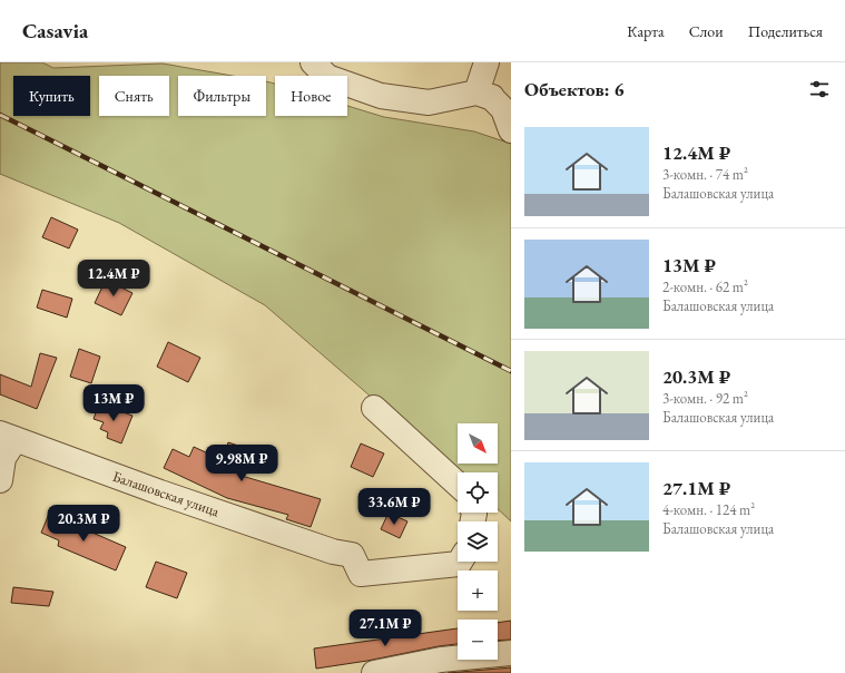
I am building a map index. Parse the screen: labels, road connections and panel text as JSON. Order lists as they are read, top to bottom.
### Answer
{
  "streets": {
    "street": ["Балашовская улица"]
  },
  "north": "bottom right",
  "page": {
    "header": "Casavia",
    "nav": ["Карта", "Слои", "Поделиться"],
    "heading": "Объектов: 6",
    "chip": [
      "Купить",
      "Снять",
      "Фильтры",
      "Новое"
    ],
    "list": [
      {
        "name": "12.4M ₽",
        "note": "3-комн. · 74 m² · Балашовская улица"
      },
      {
        "name": "13M ₽",
        "note": "2-комн. · 62 m² · Балашовская улица"
      },
      {
        "name": "20.3M ₽",
        "note": "3-комн. · 92 m² · Балашовская улица"
      },
      {
        "name": "27.1M ₽",
        "note": "4-комн. · 124 m² · Балашовская улица"
      }
    ],
    "price": [
      "12.4M ₽",
      "13M ₽",
      "9.98M ₽",
      "33.6M ₽",
      "20.3M ₽",
      "27.1M ₽"
    ],
    "map_buttons": ["+", "−"]
  }
}
